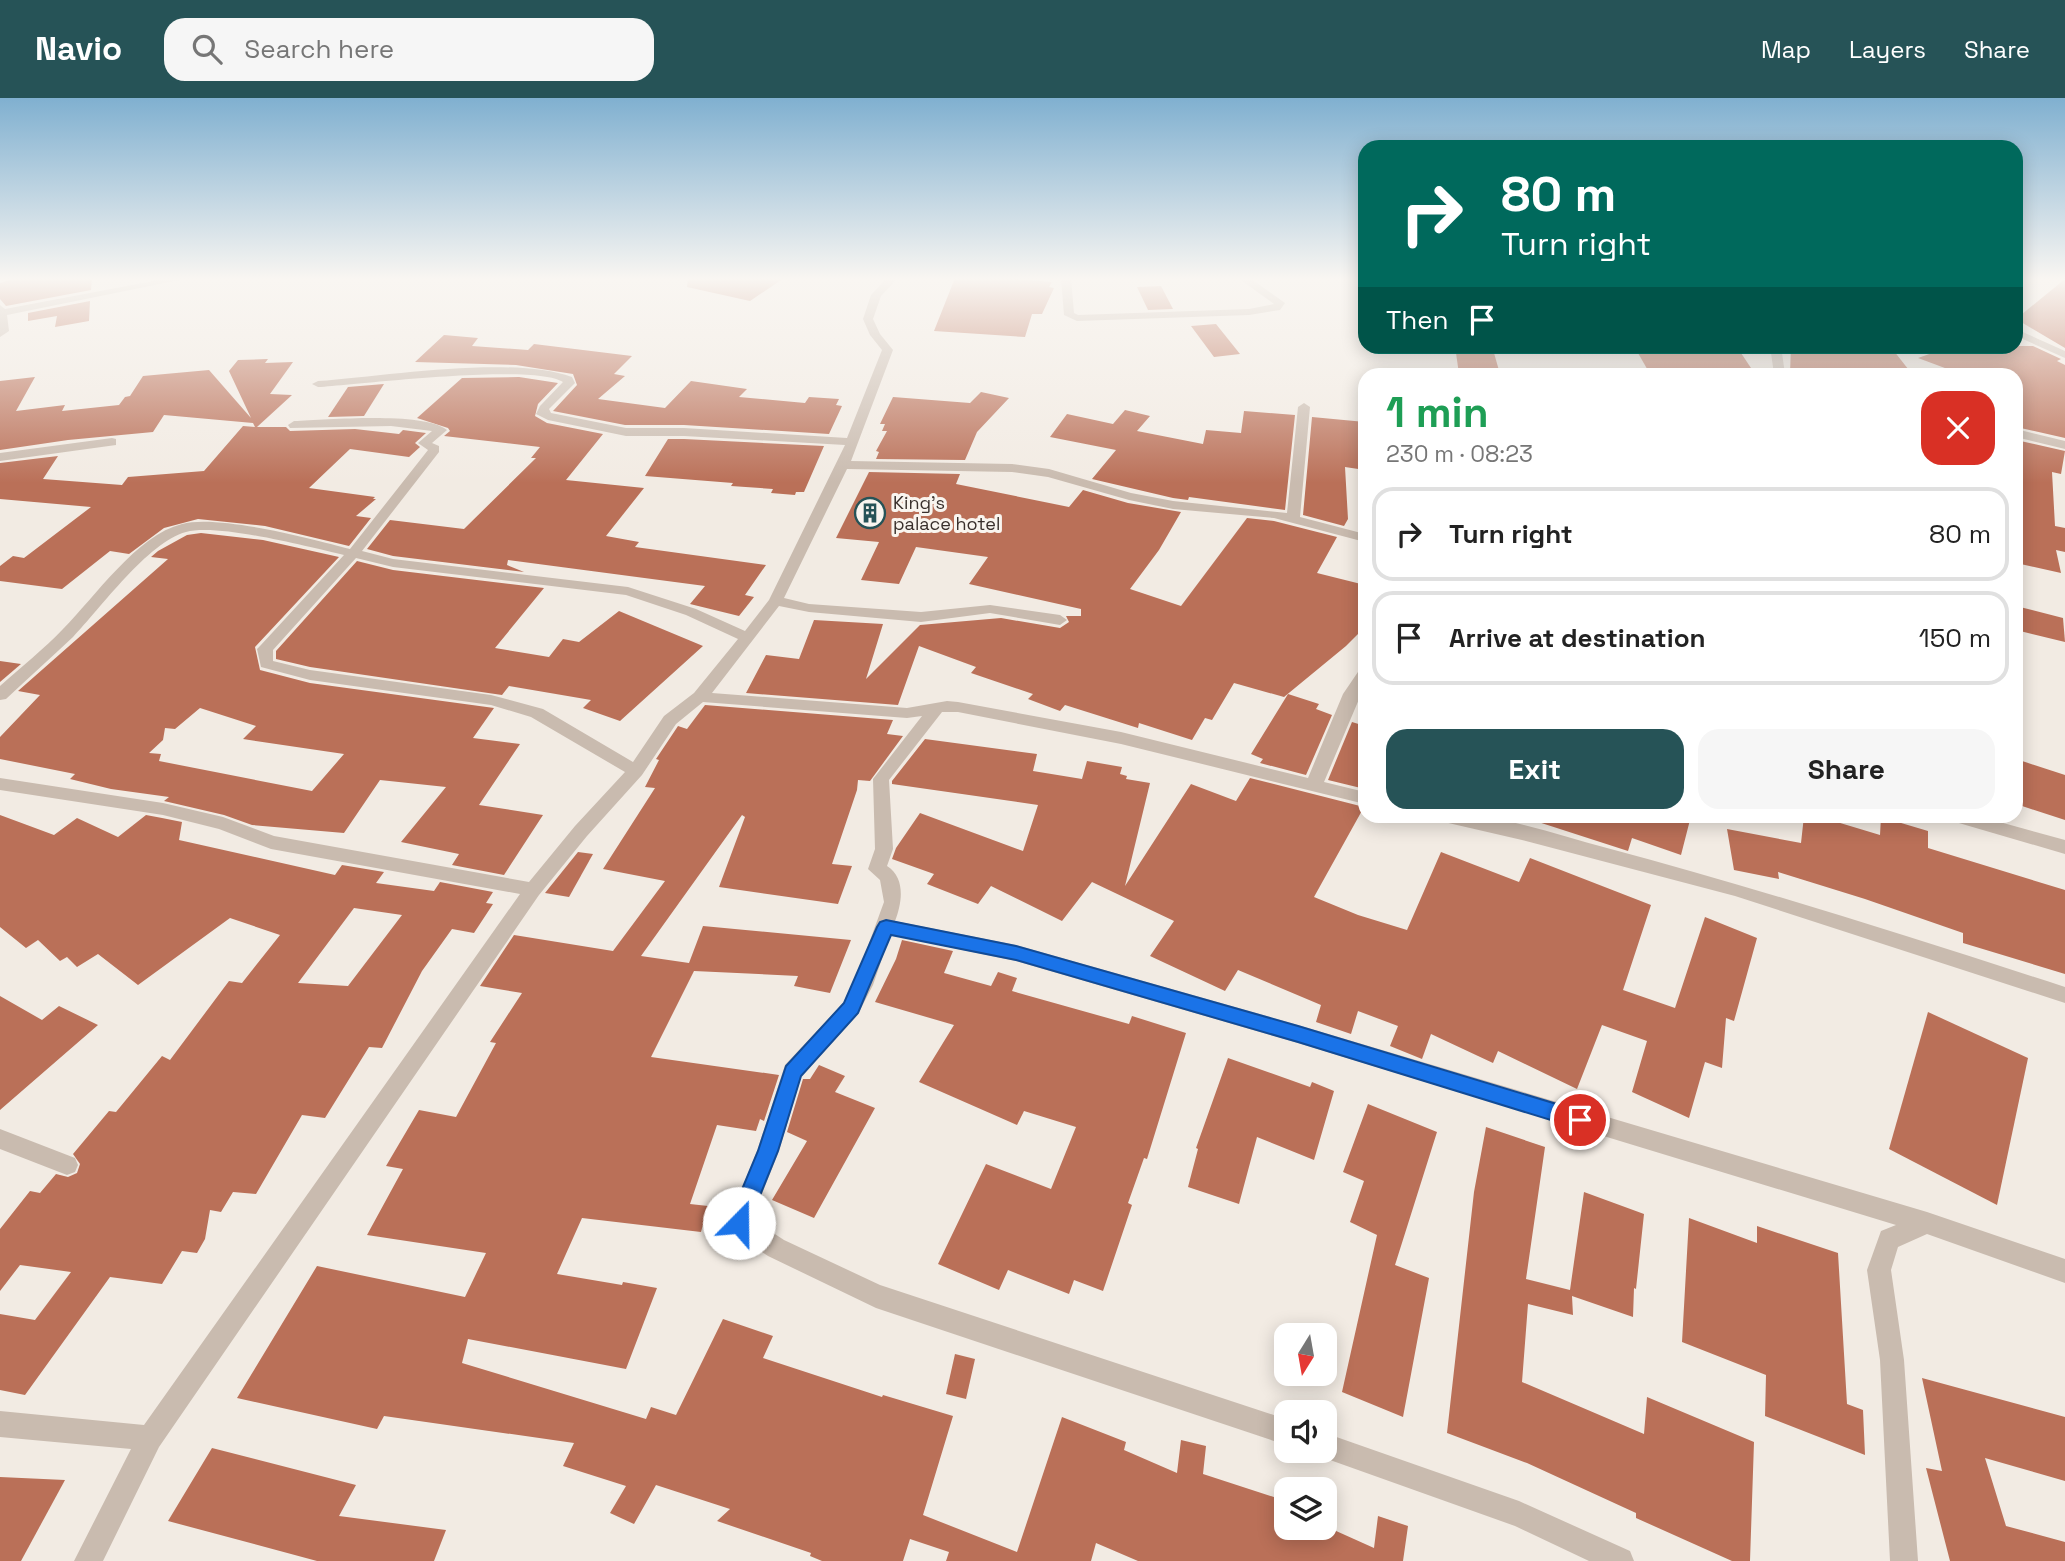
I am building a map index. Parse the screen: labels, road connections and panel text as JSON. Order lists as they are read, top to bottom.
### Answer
{
  "places": {
    "building": ["King's palace hotel"]
  },
  "north": "bottom",
  "page": {
    "header": "Navio",
    "search": "Search here",
    "nav": ["Map", "Layers", "Share"],
    "turn": ["80 m", "Turn right"],
    "then": "Then",
    "heading": ["1 min", "230 m · 08:23"],
    "list": [
      {
        "name": "Turn right",
        "value": "80 m"
      },
      {
        "name": "Arrive at destination",
        "value": "150 m"
      }
    ],
    "buttons": ["Exit", "Share"]
  }
}
